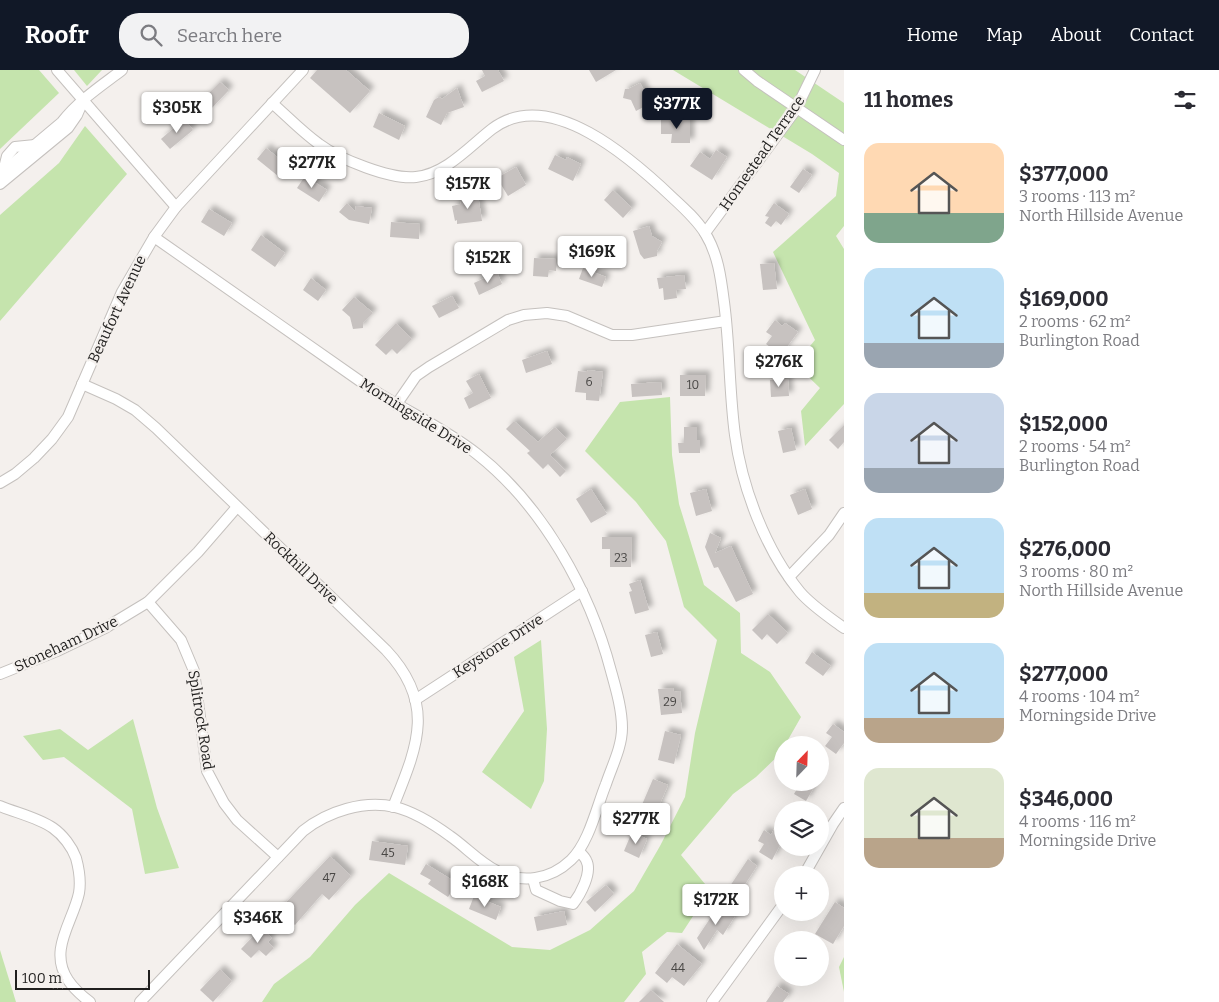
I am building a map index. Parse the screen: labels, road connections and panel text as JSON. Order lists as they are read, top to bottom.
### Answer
{
  "streets": {
    "street": [
      "Homestead Terrace",
      "Beaufort Avenue",
      "Morningside Drive",
      "Rockhill Drive",
      "Stoneham Drive",
      "Keystone Drive",
      "Splitrock Road"
    ]
  },
  "crossings": [
    ["Beaufort Avenue", "Morningside Drive"],
    ["Beaufort Avenue", "Rockhill Drive"],
    ["Morningside Drive", "Rockhill Drive"],
    ["Morningside Drive", "Keystone Drive"],
    ["Morningside Drive", "Splitrock Road"],
    ["Rockhill Drive", "Stoneham Drive"],
    ["Rockhill Drive", "Keystone Drive"],
    ["Stoneham Drive", "Splitrock Road"]
  ],
  "house_numbers": [
    "6",
    "10",
    "23",
    "29",
    "45",
    "47",
    "44"
  ],
  "scale_bar": "100 m",
  "north": "top right",
  "page": {
    "header": "Roofr",
    "search": "Search here",
    "nav": [
      "Home",
      "Map",
      "About",
      "Contact"
    ],
    "heading": "11 homes",
    "price": [
      "$377K",
      "$305K",
      "$277K",
      "$157K",
      "$169K",
      "$152K",
      "$276K",
      "$277K",
      "$168K",
      "$172K",
      "$346K"
    ],
    "list": [
      {
        "name": "$377,000",
        "note": "3 rooms · 113 m² · North Hillside Avenue"
      },
      {
        "name": "$169,000",
        "note": "2 rooms · 62 m² · Burlington Road"
      },
      {
        "name": "$152,000",
        "note": "2 rooms · 54 m² · Burlington Road"
      },
      {
        "name": "$276,000",
        "note": "3 rooms · 80 m² · North Hillside Avenue"
      },
      {
        "name": "$277,000",
        "note": "4 rooms · 104 m² · Morningside Drive"
      },
      {
        "name": "$346,000",
        "note": "4 rooms · 116 m² · Morningside Drive"
      }
    ],
    "map_buttons": ["+", "−"],
    "scale": "100 m"
  }
}
